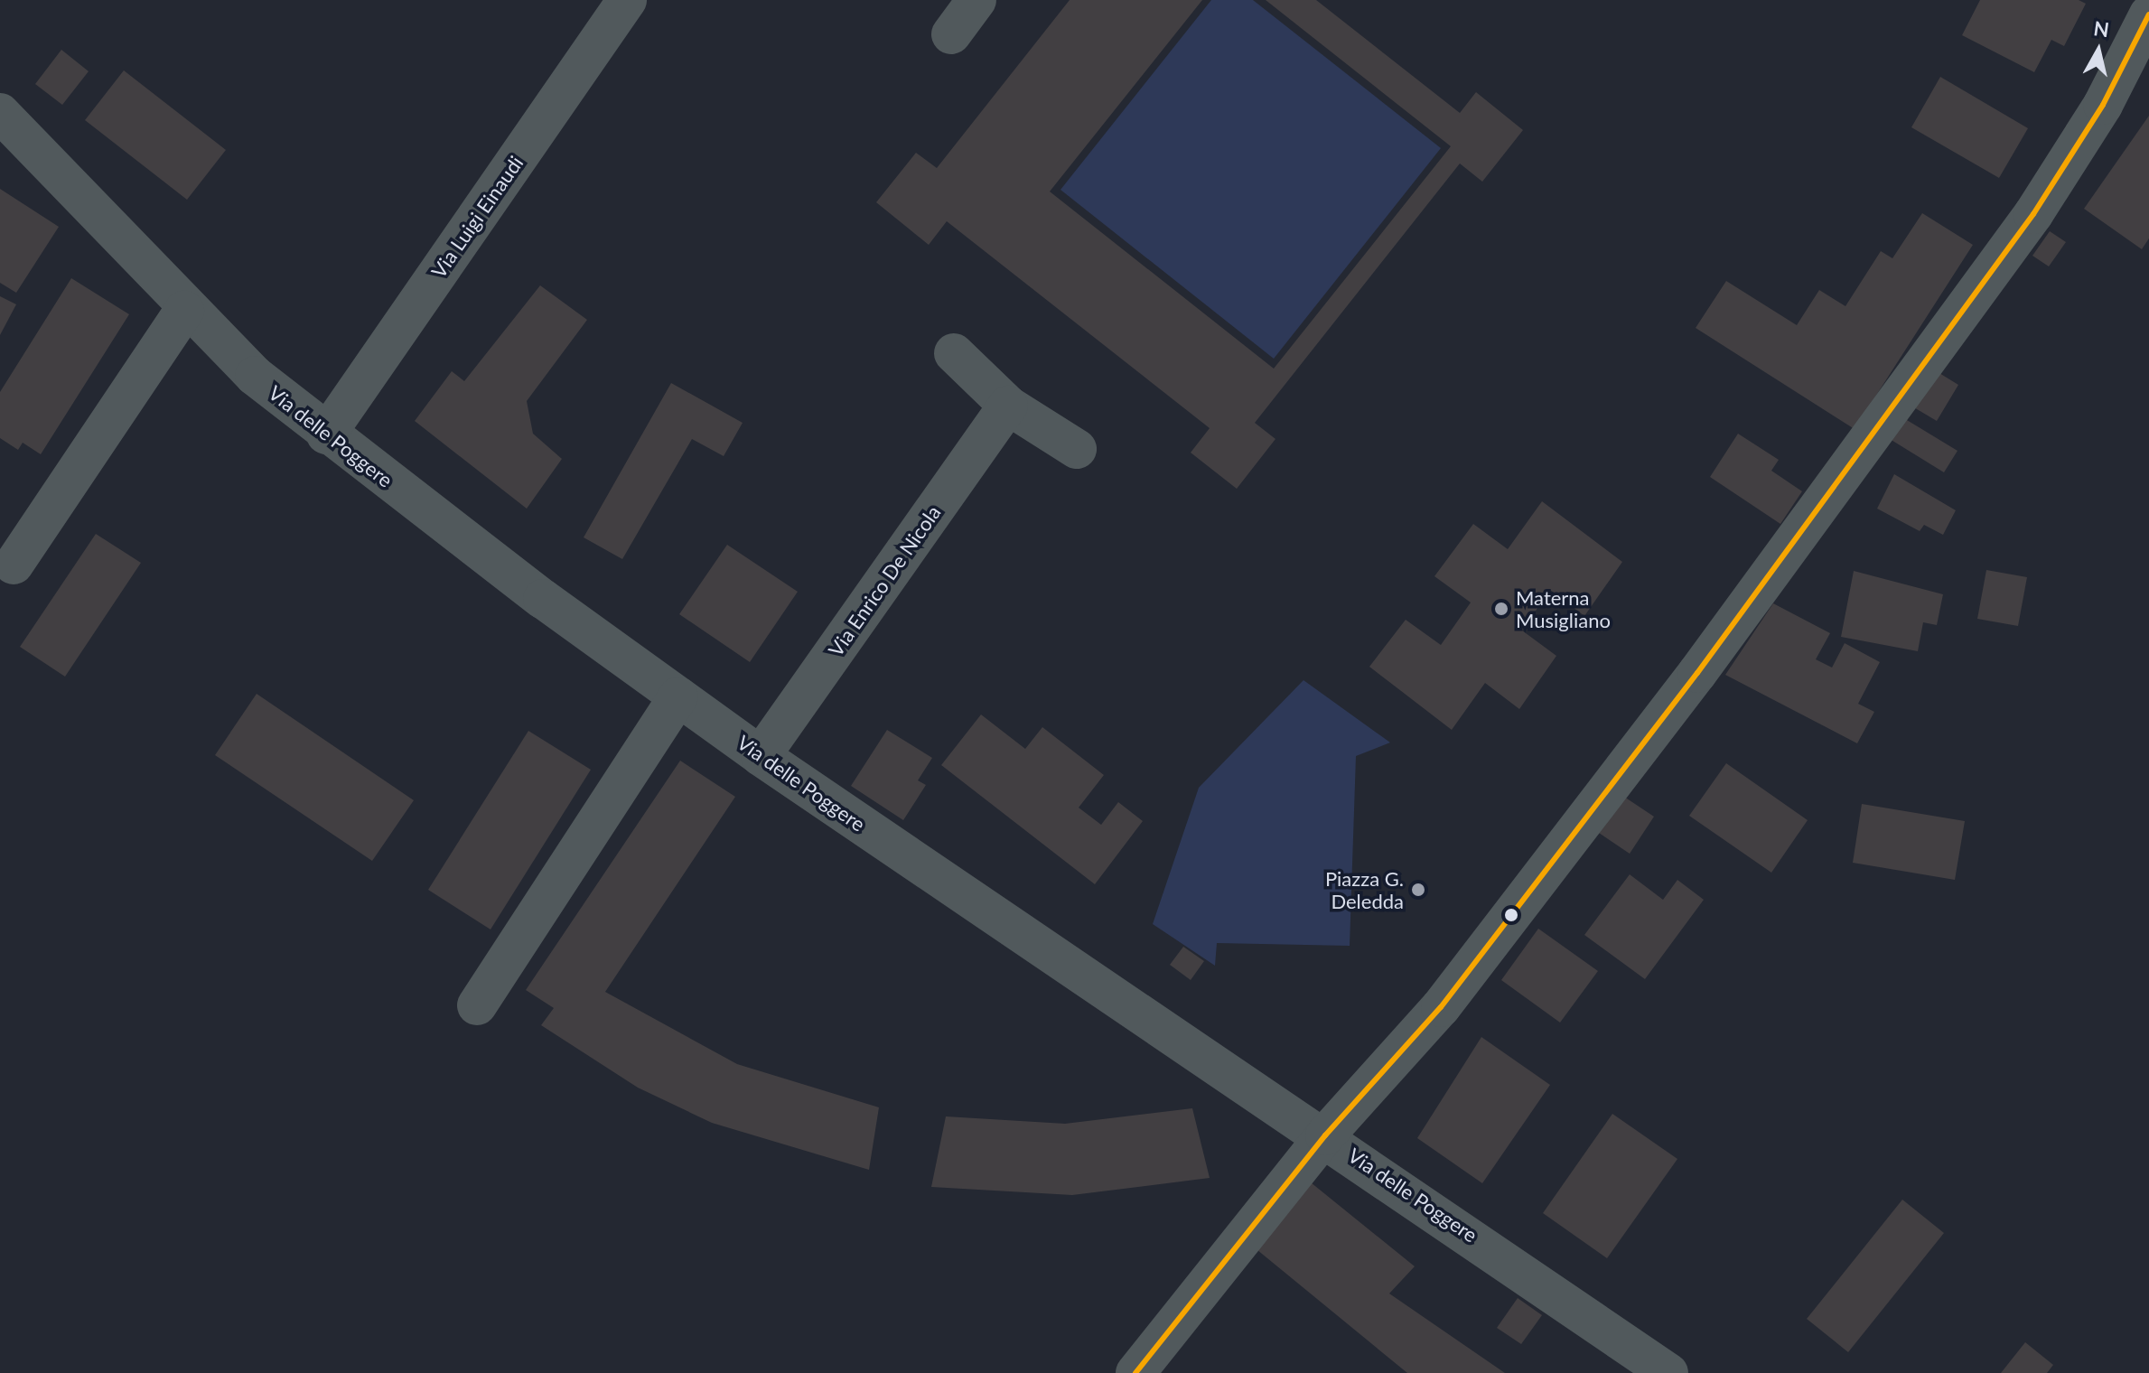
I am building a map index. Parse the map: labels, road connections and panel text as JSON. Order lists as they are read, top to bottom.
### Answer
{
  "streets": {
    "street": ["Via Luigi Einaudi", "Via delle Poggere", "Via Enrico De Nicola"]
  },
  "crossings": [
    ["Via Luigi Einaudi", "Via delle Poggere"],
    ["Via delle Poggere", "Via Enrico De Nicola"]
  ],
  "places": ["Materna Musigliano", "Piazza G. Deledda"],
  "north": "top"
}
